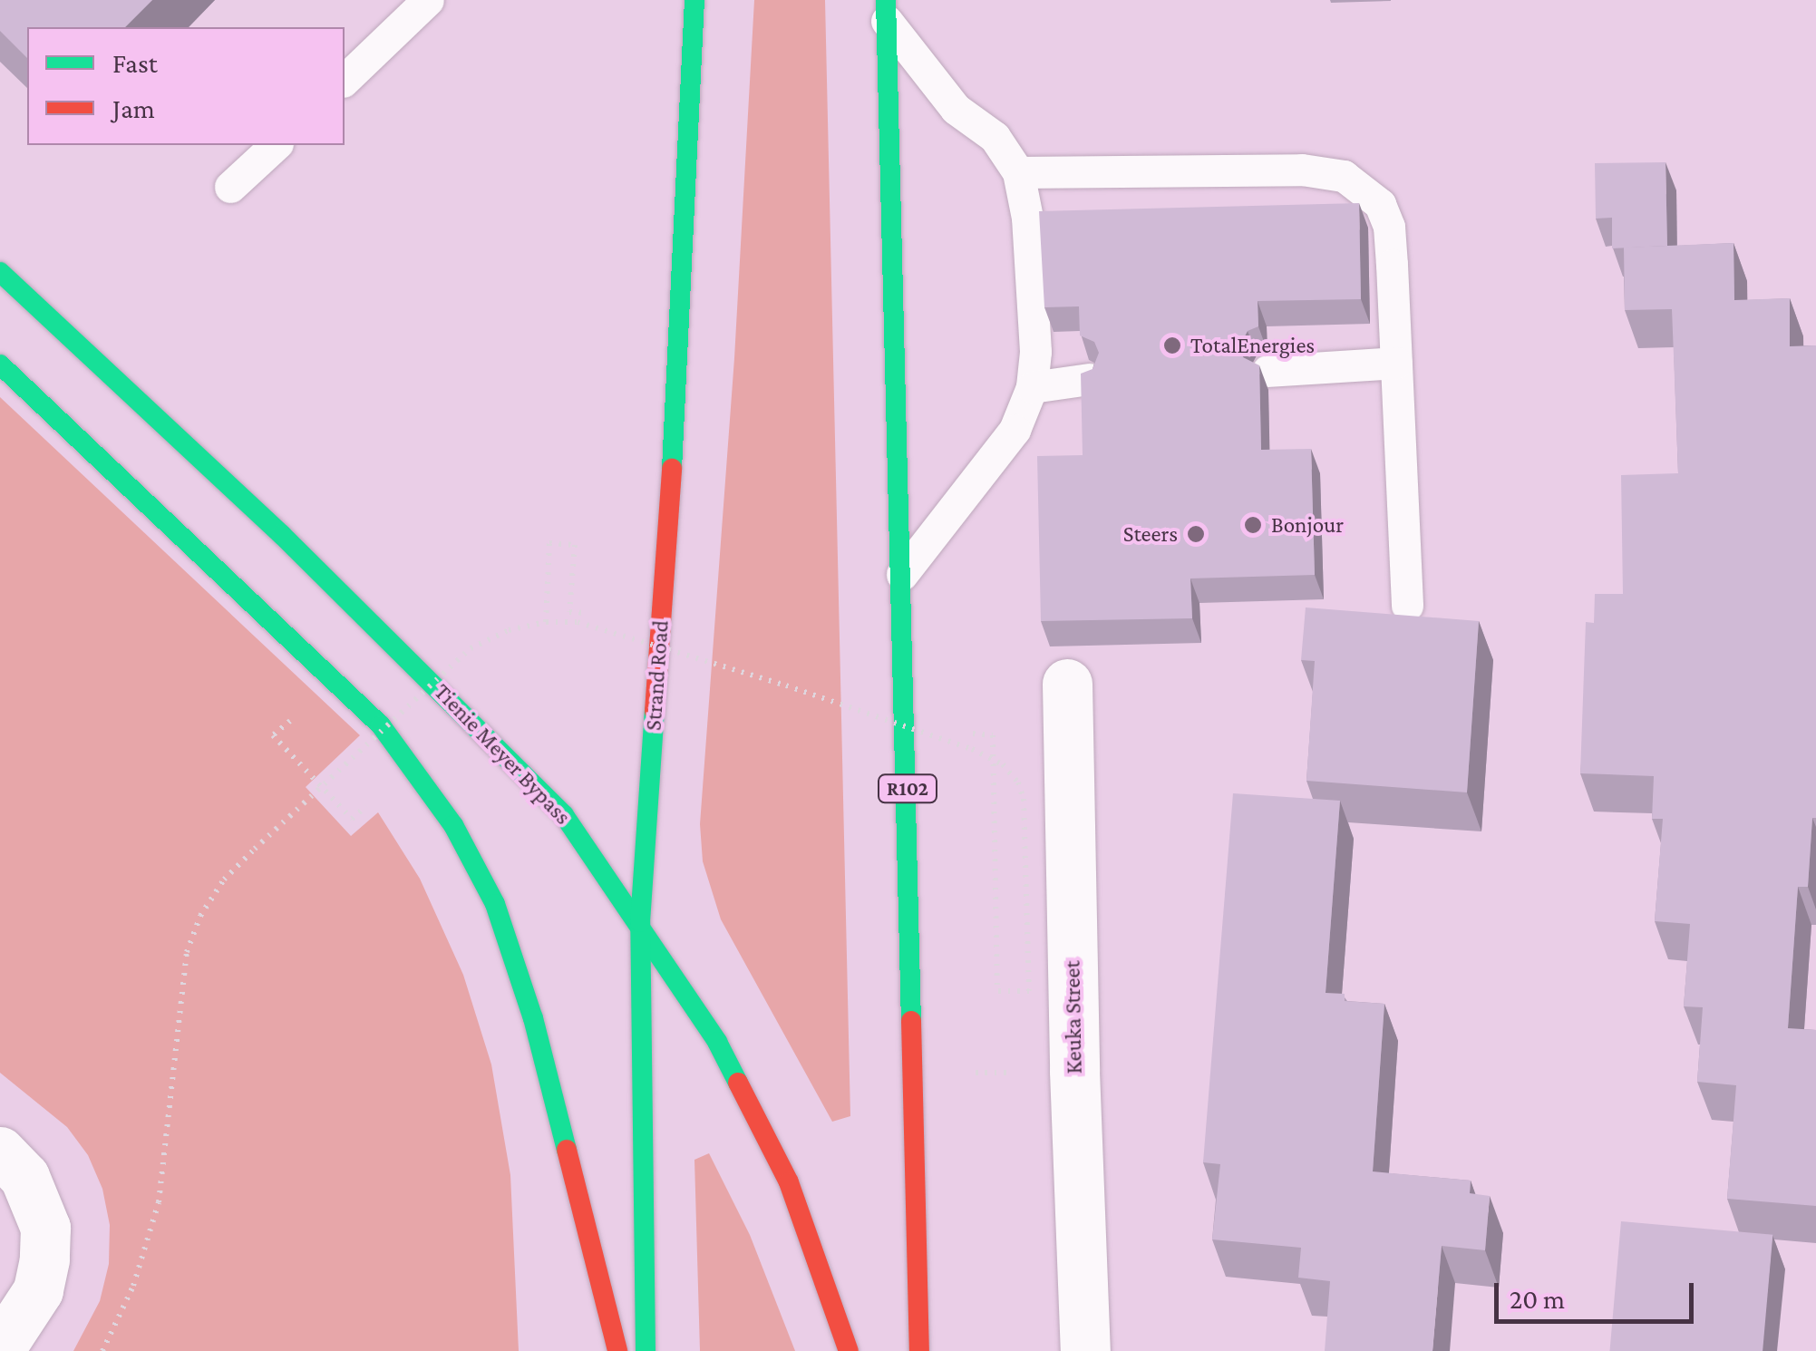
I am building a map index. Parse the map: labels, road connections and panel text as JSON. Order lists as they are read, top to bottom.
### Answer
{
  "streets": {
    "main road": ["Strand Road", "Tienie Meyer Bypass", "R102"],
    "street": ["Keuka Street"]
  },
  "crossings": [
    ["Strand Road", "Tienie Meyer Bypass"]
  ],
  "places": ["TotalEnergies", "Bonjour", "Steers"],
  "legend": ["Fast", "Jam"],
  "scale_bar": "20 m"
}
